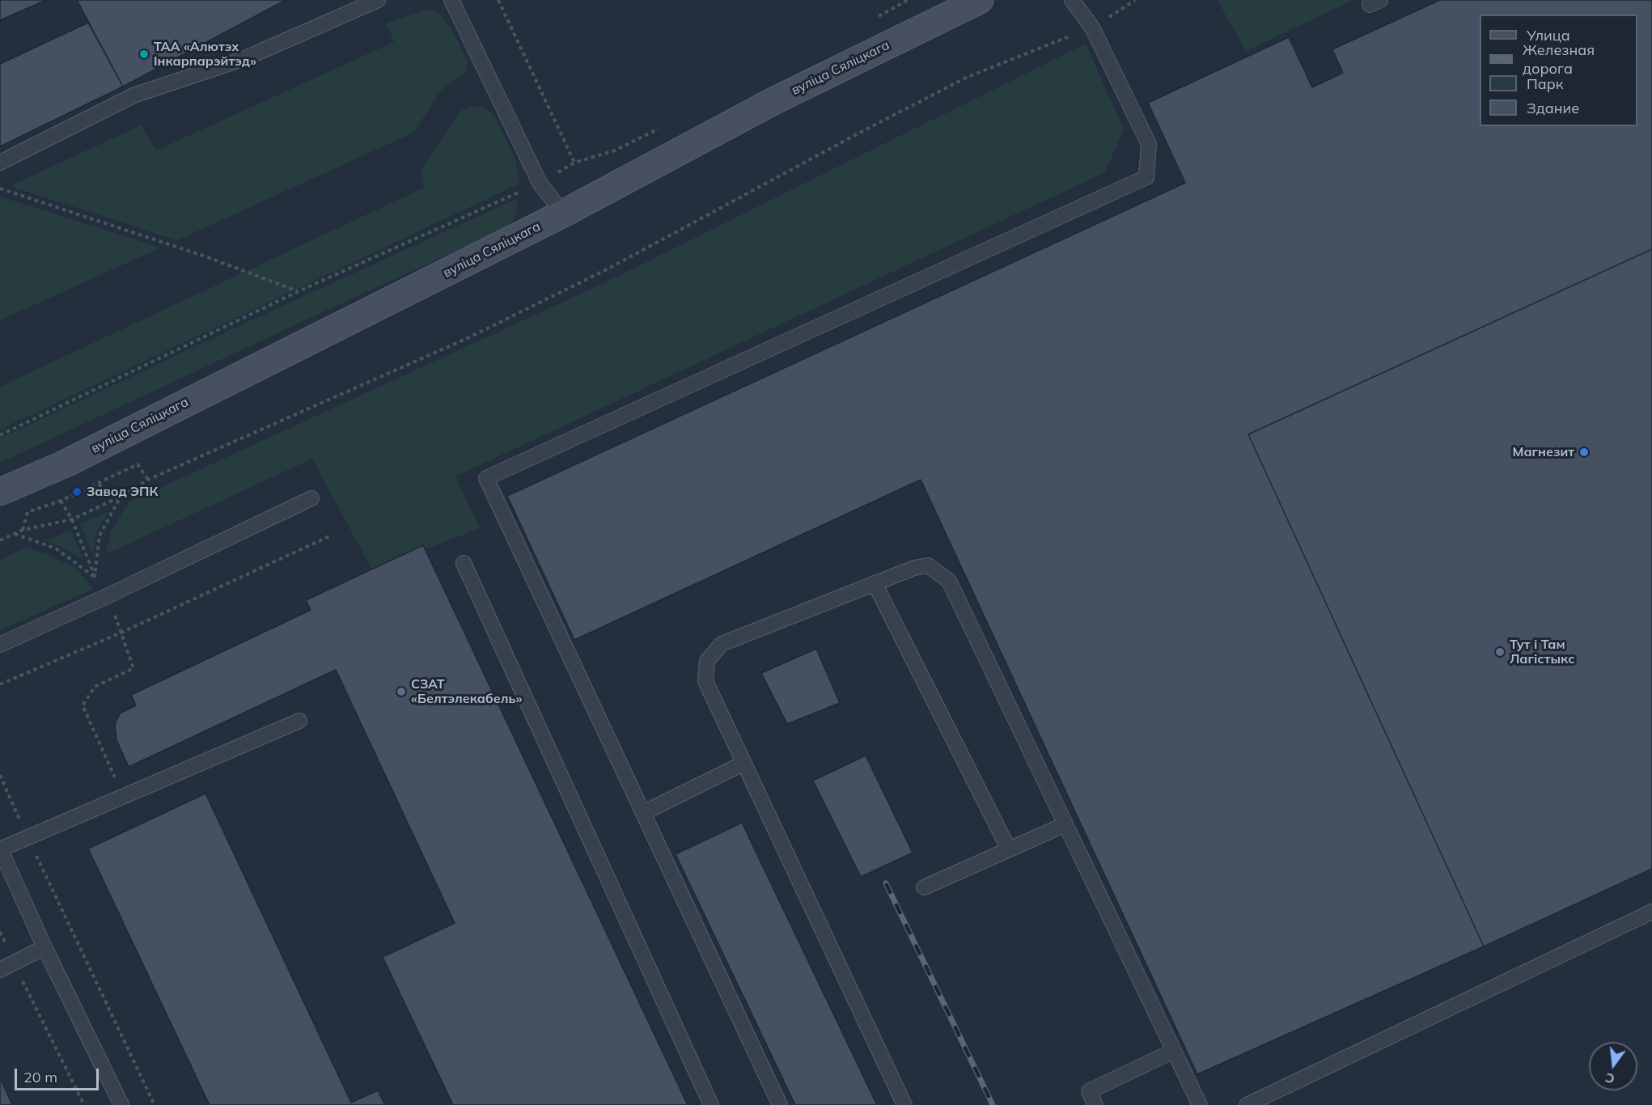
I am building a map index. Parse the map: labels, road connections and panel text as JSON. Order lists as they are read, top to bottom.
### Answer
{
  "streets": {
    "main road": ["вуліца Сяліцкага"]
  },
  "places": [
    "ТАА «Алютэх Інкарпарэйтэд»",
    "Магнезит",
    "Завод ЭПК",
    "Тут і Там Лагістыкс",
    "СЗАТ «Белтэлекабель»"
  ],
  "legend": [
    "Улица",
    "Железная дорога",
    "Парк",
    "Здание"
  ],
  "scale_bar": "20 m",
  "north": "bottom"
}
